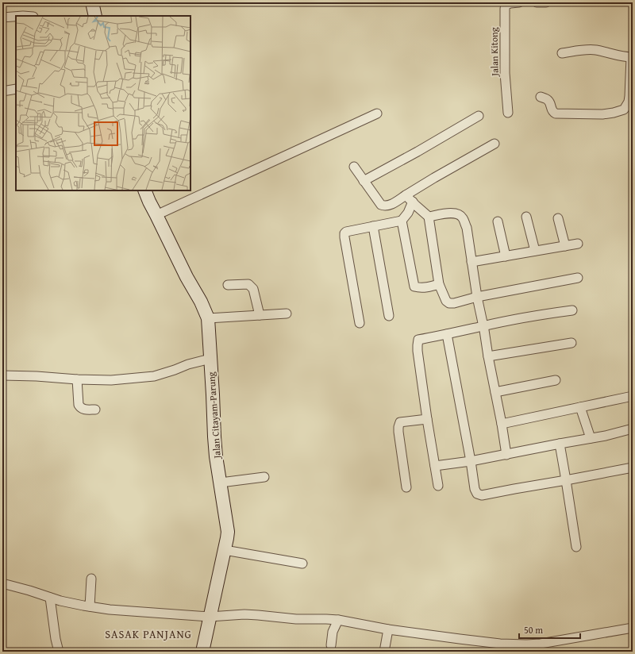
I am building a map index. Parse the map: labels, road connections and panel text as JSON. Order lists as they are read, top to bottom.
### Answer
{
  "streets": {
    "main road": ["Jalan Citayam-Parung"],
    "street": ["Jalan Kitong"]
  },
  "districts": ["SASAK PANJANG"],
  "scale_bar": "50 m"
}
